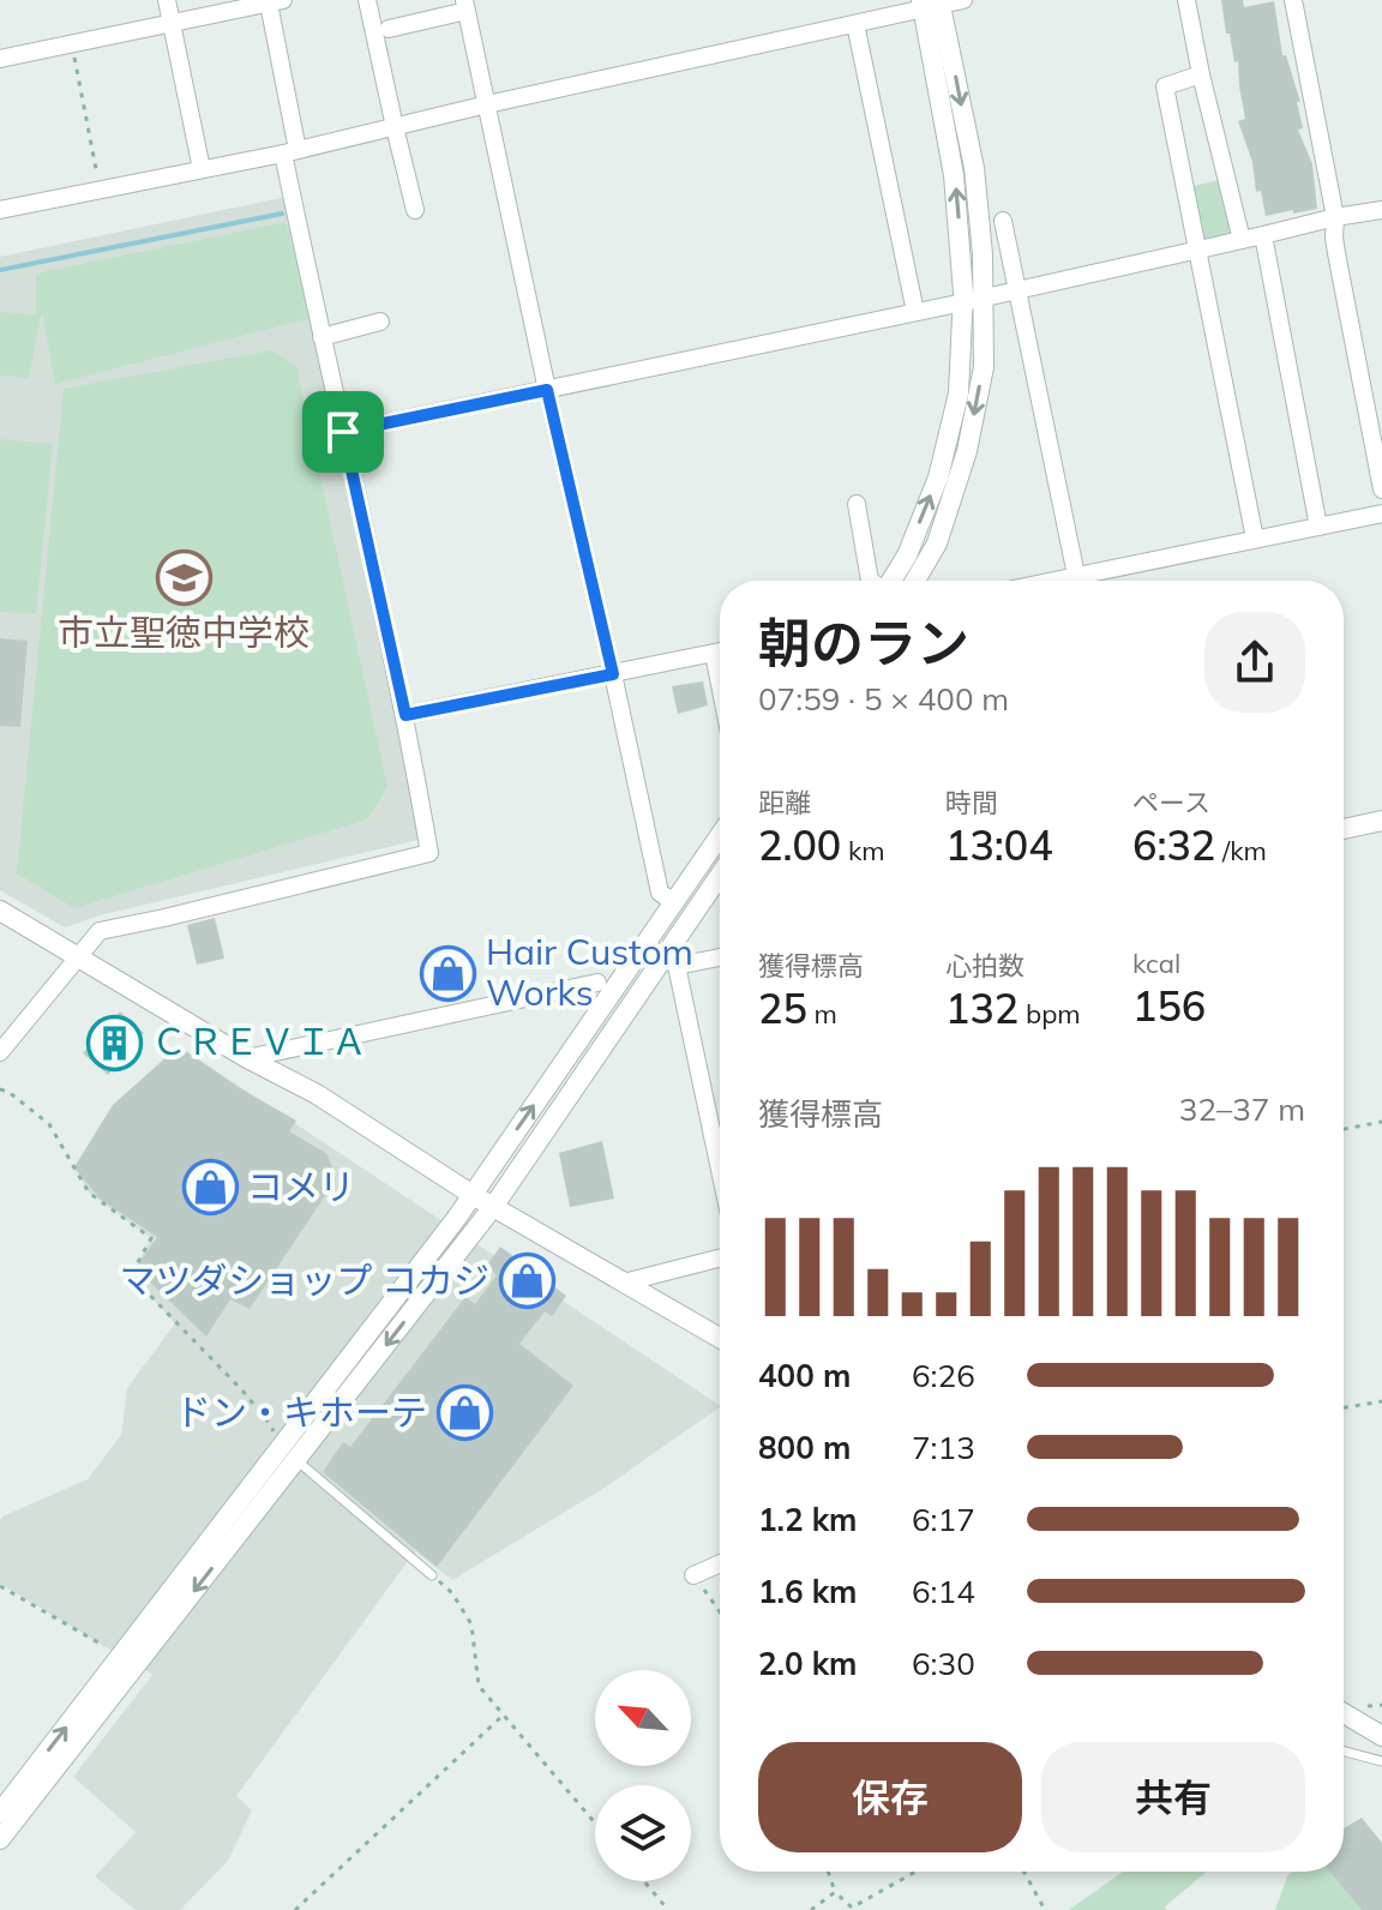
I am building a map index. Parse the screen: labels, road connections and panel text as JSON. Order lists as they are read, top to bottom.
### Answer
{
  "places": {
    "school or university": ["市立聖徳中学校"],
    "shop": [
      "Hair Custom Works",
      "コメリ",
      "マツダショップ コカジ",
      "ドン・キホーテ"
    ],
    "building": ["ＣＲＥＶＩＡ"]
  },
  "north": "top left",
  "page": {
    "heading": ["朝のラン", "07:59 · 5 × 400 m"],
    "stats": [
      ["距離", "2.00 km"],
      ["時間", "13:04"],
      ["ペース", "6:32 /km"],
      ["獲得標高", "25 m"],
      ["心拍数", "132 bpm"],
      ["kcal", "156"]
    ],
    "chart": ["獲得標高", "32–37 m"],
    "list": [
      {
        "name": "400 m",
        "note": "6:26"
      },
      {
        "name": "800 m",
        "note": "7:13"
      },
      {
        "name": "1.2 km",
        "note": "6:17"
      },
      {
        "name": "1.6 km",
        "note": "6:14"
      },
      {
        "name": "2.0 km",
        "note": "6:30"
      }
    ],
    "buttons": ["保存", "共有"]
  }
}
